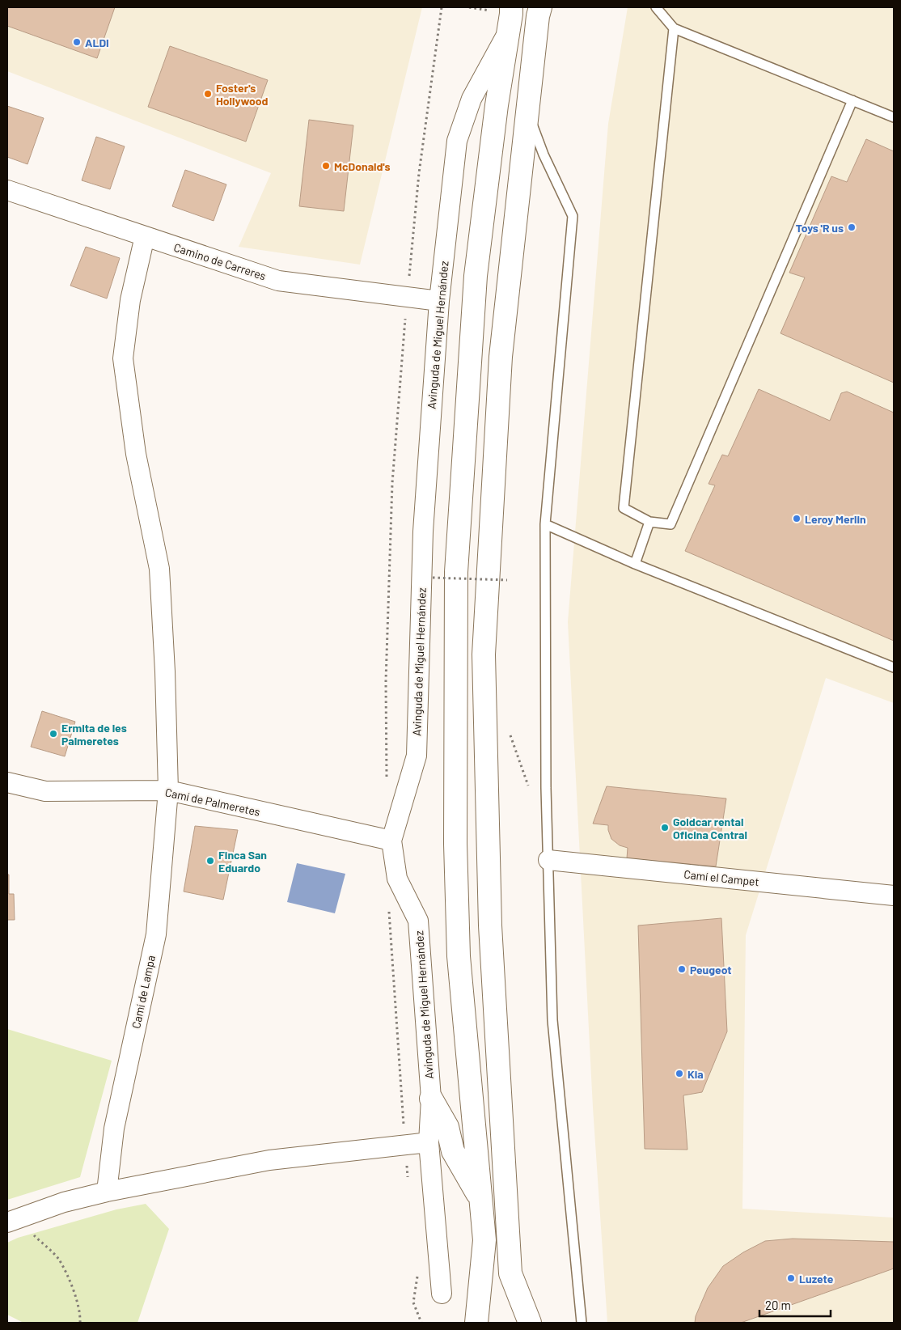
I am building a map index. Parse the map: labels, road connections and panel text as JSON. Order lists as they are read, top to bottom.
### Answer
{
  "streets": {
    "street": [
      "Camino de Carreres",
      "Avinguda de Miguel Hernández",
      "Camí de Palmeretes",
      "Camí el Campet",
      "Camí de Lampa"
    ]
  },
  "crossings": [
    ["Camino de Carreres", "Avinguda de Miguel Hernández"],
    ["Camino de Carreres", "Camí de Lampa"],
    ["Avinguda de Miguel Hernández", "Camí de Palmeretes"],
    ["Camí de Palmeretes", "Camí de Lampa"]
  ],
  "places": [
    "ALDI",
    "Foster's Hollywood",
    "McDonald's",
    "Toys 'R us",
    "Leroy Merlin",
    "Ermita de les Palmeretes",
    "Goldcar rental Oficina Central",
    "Finca San Eduardo",
    "Peugeot",
    "Kia",
    "Luzete"
  ],
  "scale_bar": "20 m"
}
